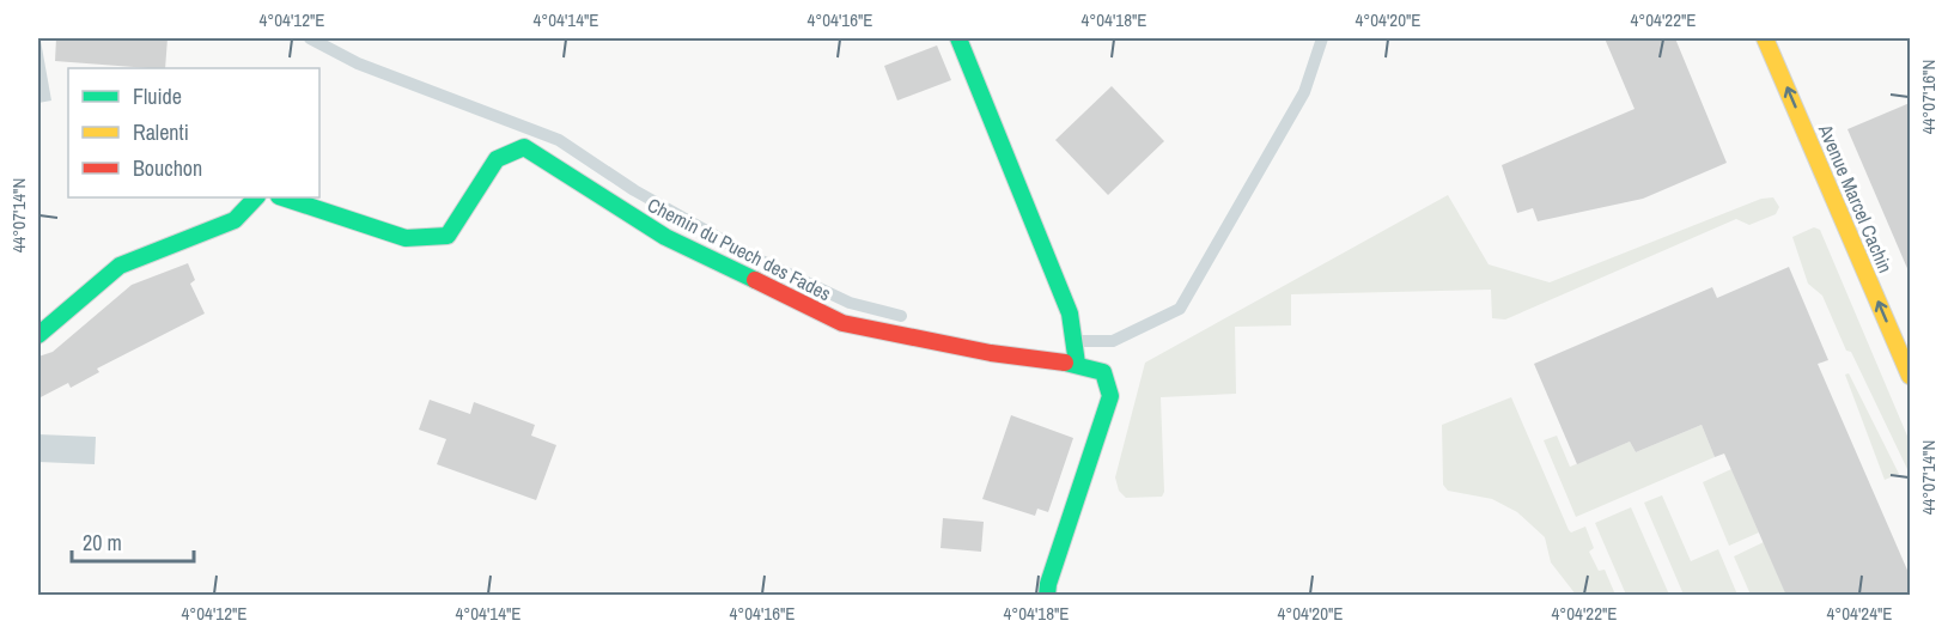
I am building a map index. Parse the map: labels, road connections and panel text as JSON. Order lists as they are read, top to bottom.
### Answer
{
  "streets": {
    "street": ["Avenue Marcel Cachin", "Chemin du Puech des Fades"]
  },
  "one_way": ["Avenue Marcel Cachin"],
  "legend": ["Fluide", "Ralenti", "Bouchon"],
  "scale_bar": "20 m",
  "coordinates": [
    "4°04'12\"E",
    "4°04'14\"E",
    "4°04'16\"E",
    "4°04'18\"E",
    "4°04'20\"E",
    "4°04'22\"E",
    "44°07'16\"N",
    "44°07'14\"N",
    "4°04'24\"E"
  ]
}
